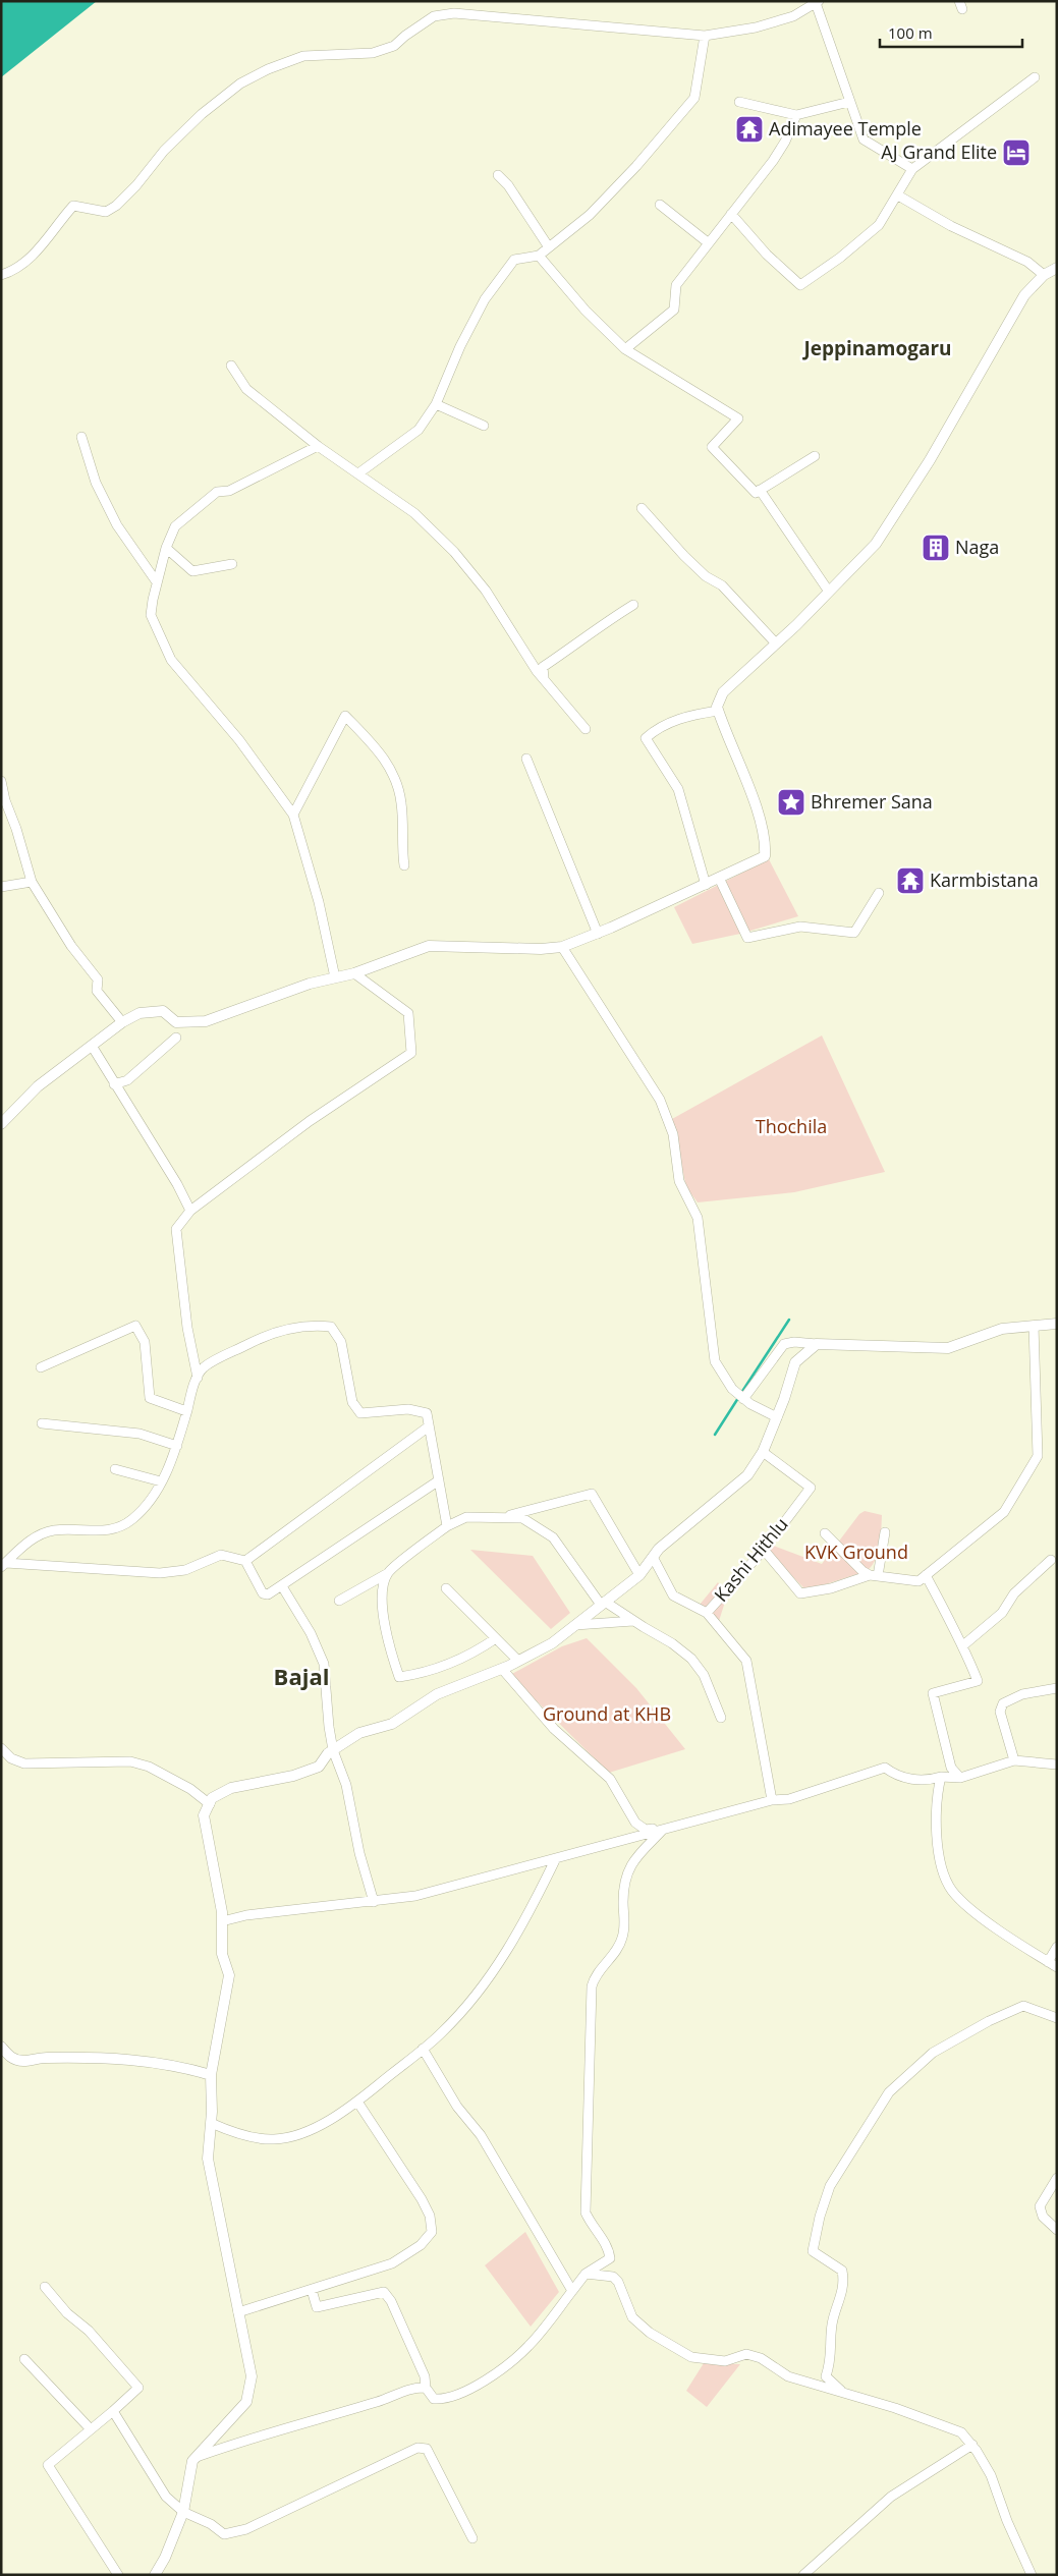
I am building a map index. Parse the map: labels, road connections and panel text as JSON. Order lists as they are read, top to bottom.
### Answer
{
  "streets": {
    "street": ["Kashi Hithlu"]
  },
  "districts": ["Jeppinamogaru", "Bajal"],
  "parks": ["Thochila", "KVK Ground", "Ground at KHB"],
  "places": {
    "temple": ["Adimayee Temple", "Karmbistana"],
    "hotel": ["AJ Grand Elite"],
    "building": ["Naga"],
    "place": ["Bhremer Sana"]
  },
  "scale_bar": "100 m"
}
